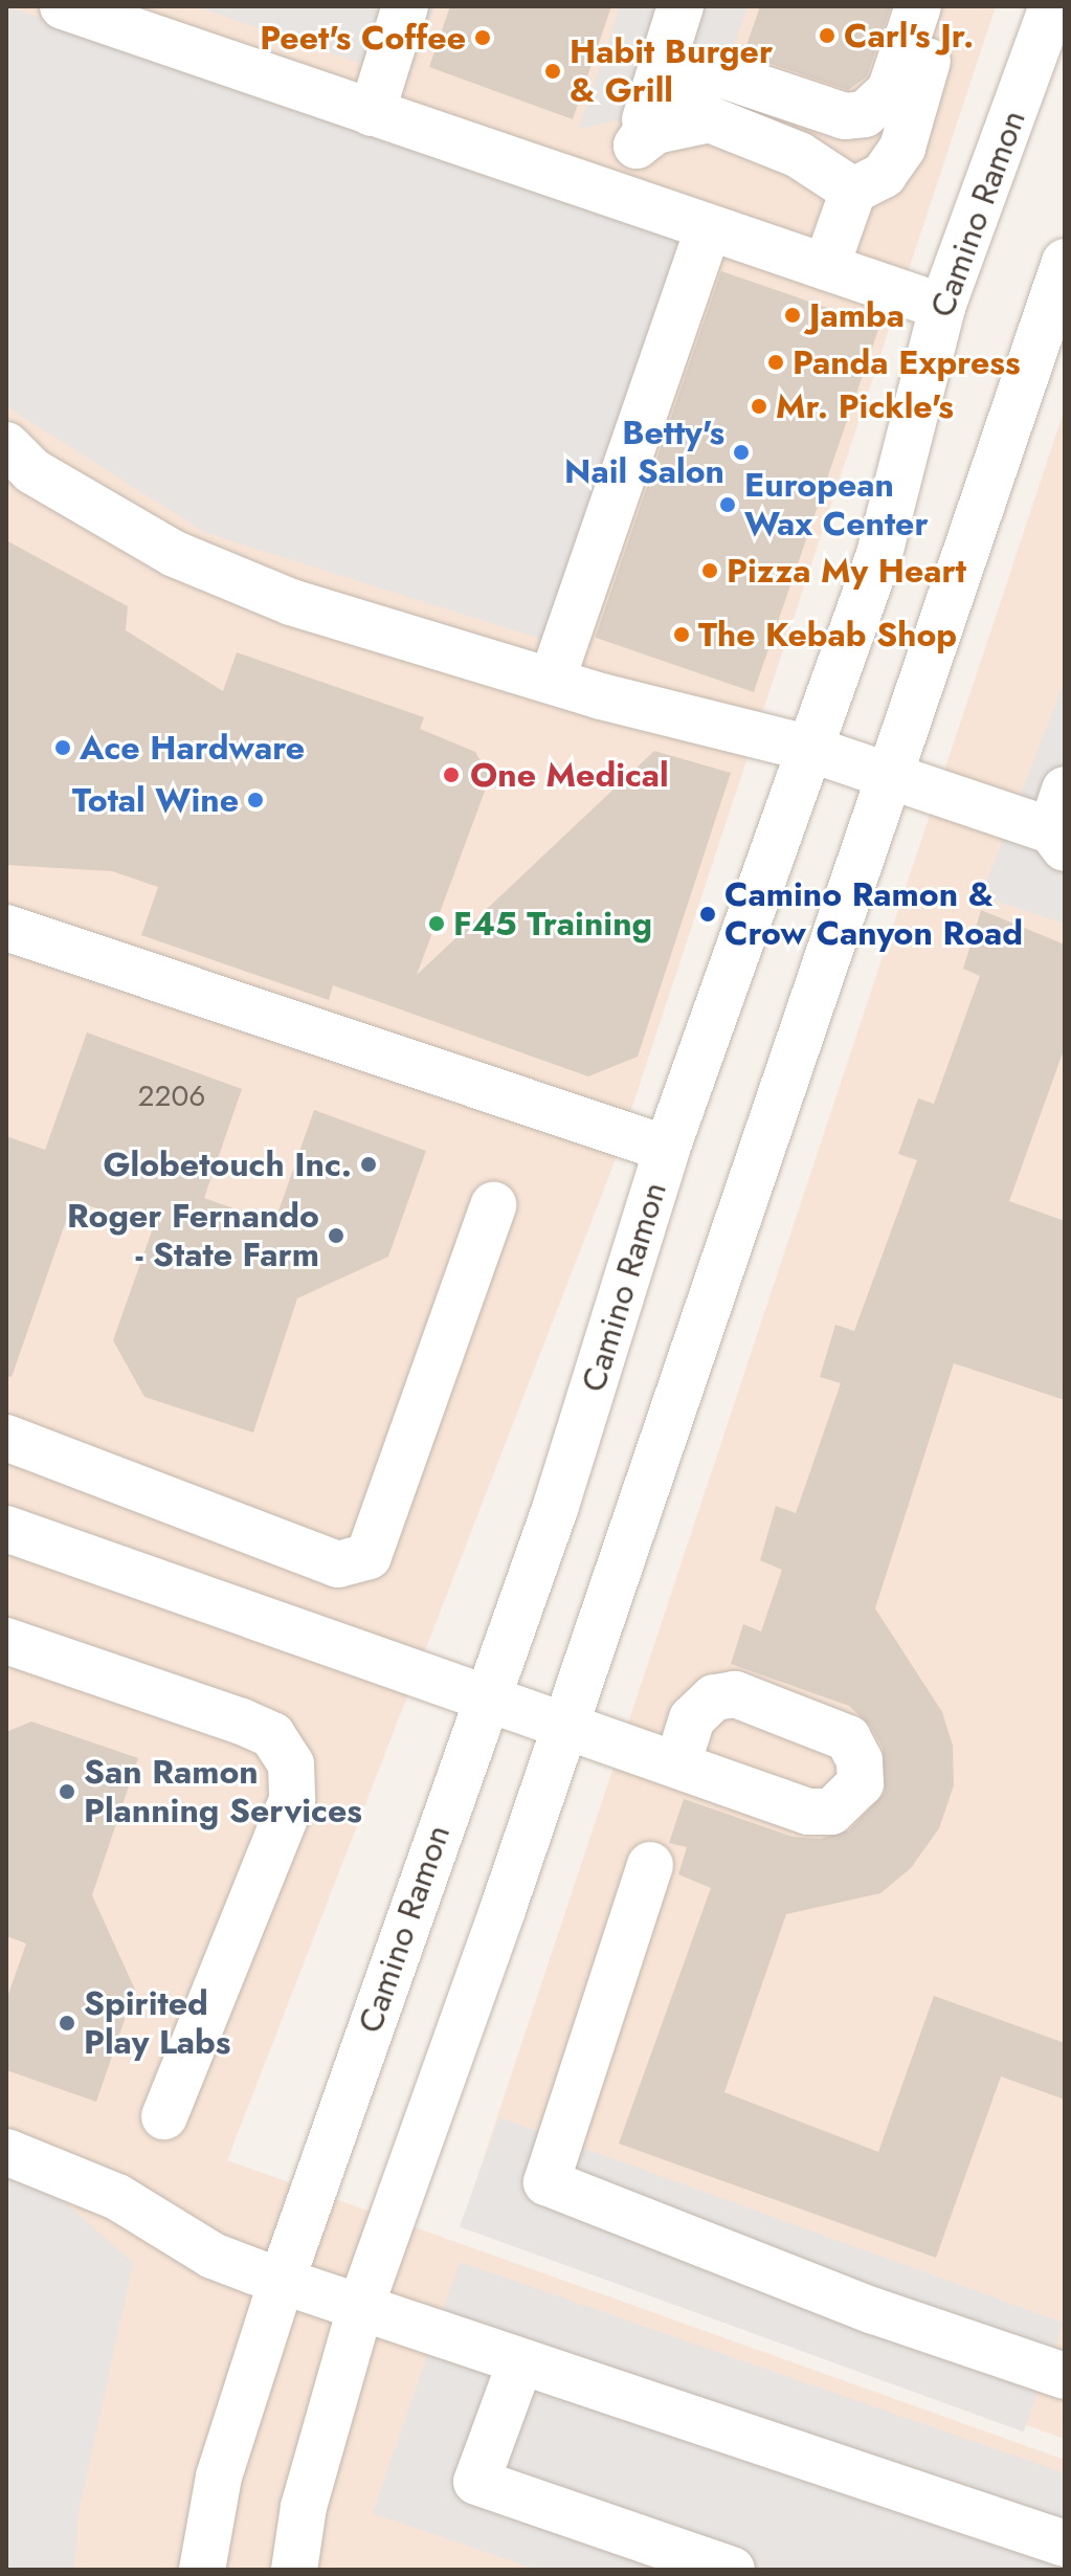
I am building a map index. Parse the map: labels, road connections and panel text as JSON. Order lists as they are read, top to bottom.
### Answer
{
  "streets": {
    "street": ["Camino Ramon"]
  },
  "places": [
    "Carl's Jr.",
    "Peet's Coffee",
    "Habit Burger & Grill",
    "Jamba",
    "Panda Express",
    "Mr. Pickle's",
    "Betty's Nail Salon",
    "European Wax Center",
    "Pizza My Heart",
    "The Kebab Shop",
    "Ace Hardware",
    "One Medical",
    "Total Wine",
    "Camino Ramon & Crow Canyon Road",
    "F45 Training",
    "Globetouch Inc.",
    "Roger Fernando - State Farm",
    "San Ramon Planning Services",
    "Spirited Play Labs"
  ],
  "house_numbers": ["2206"]
}
